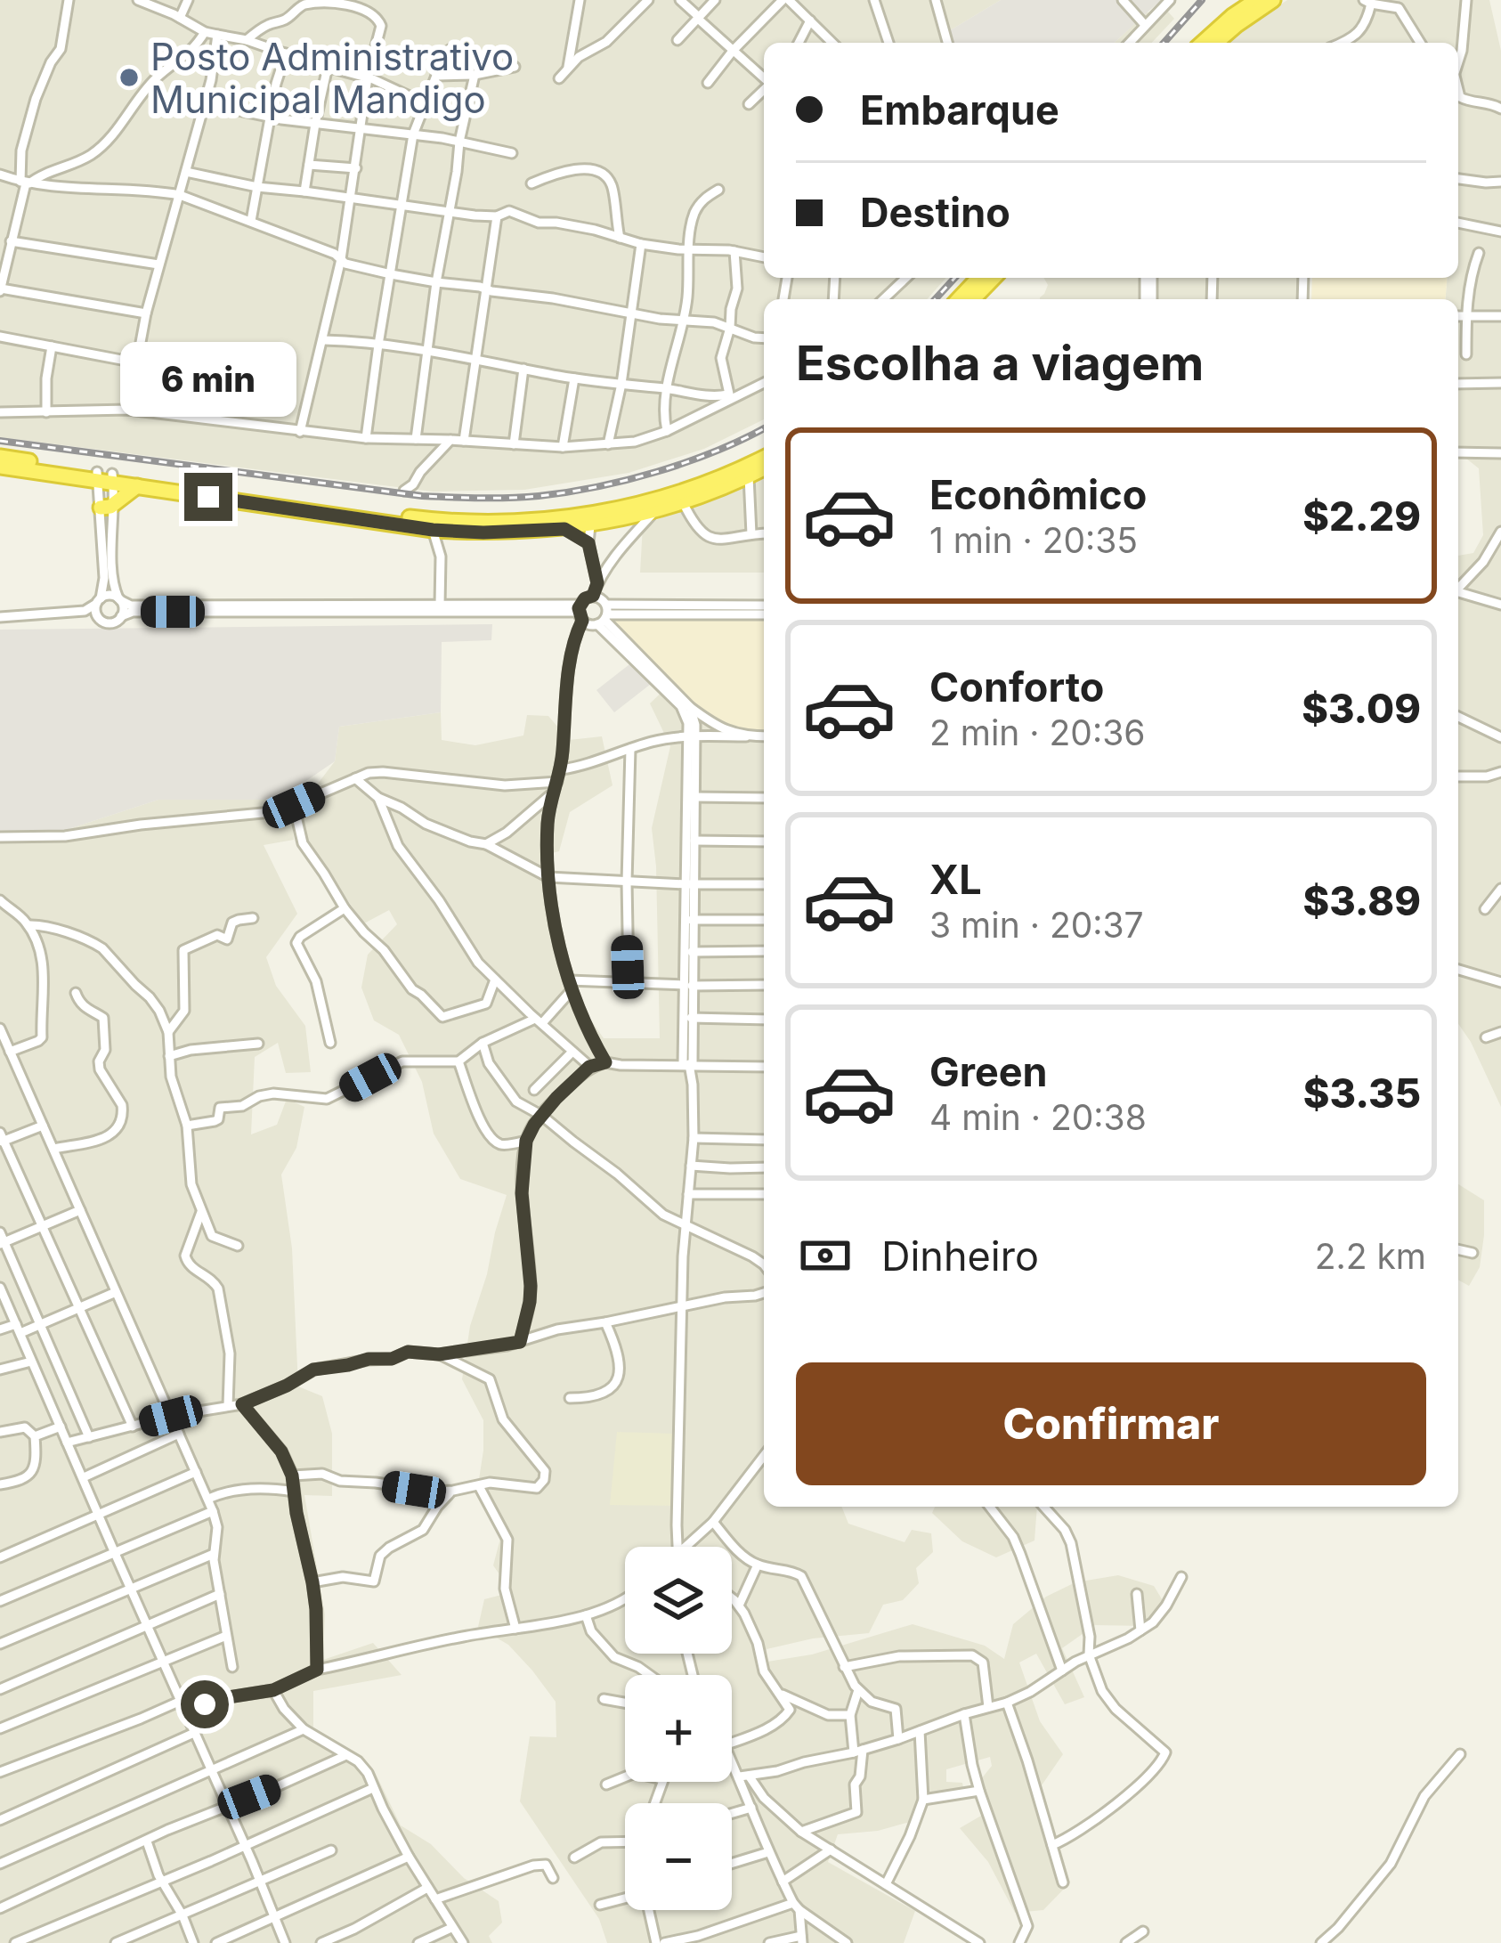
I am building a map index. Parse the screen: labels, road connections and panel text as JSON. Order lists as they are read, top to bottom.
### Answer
{
  "places": ["Posto Administrativo Municipal Mandigo"],
  "page": {
    "banner": ["Embarque", "Destino"],
    "heading": "Escolha a viagem",
    "bubble": "6 min",
    "list": [
      {
        "name": "Econômico",
        "note": "1 min · 20:35",
        "value": "$2.29"
      },
      {
        "name": "Conforto",
        "note": "2 min · 20:36",
        "value": "$3.09"
      },
      {
        "name": "XL",
        "note": "3 min · 20:37",
        "value": "$3.89"
      },
      {
        "name": "Green",
        "note": "4 min · 20:38",
        "value": "$3.35"
      }
    ],
    "pay": ["Dinheiro", "2.2 km"],
    "buttons": "Confirmar",
    "map_buttons": ["+", "−"]
  }
}
